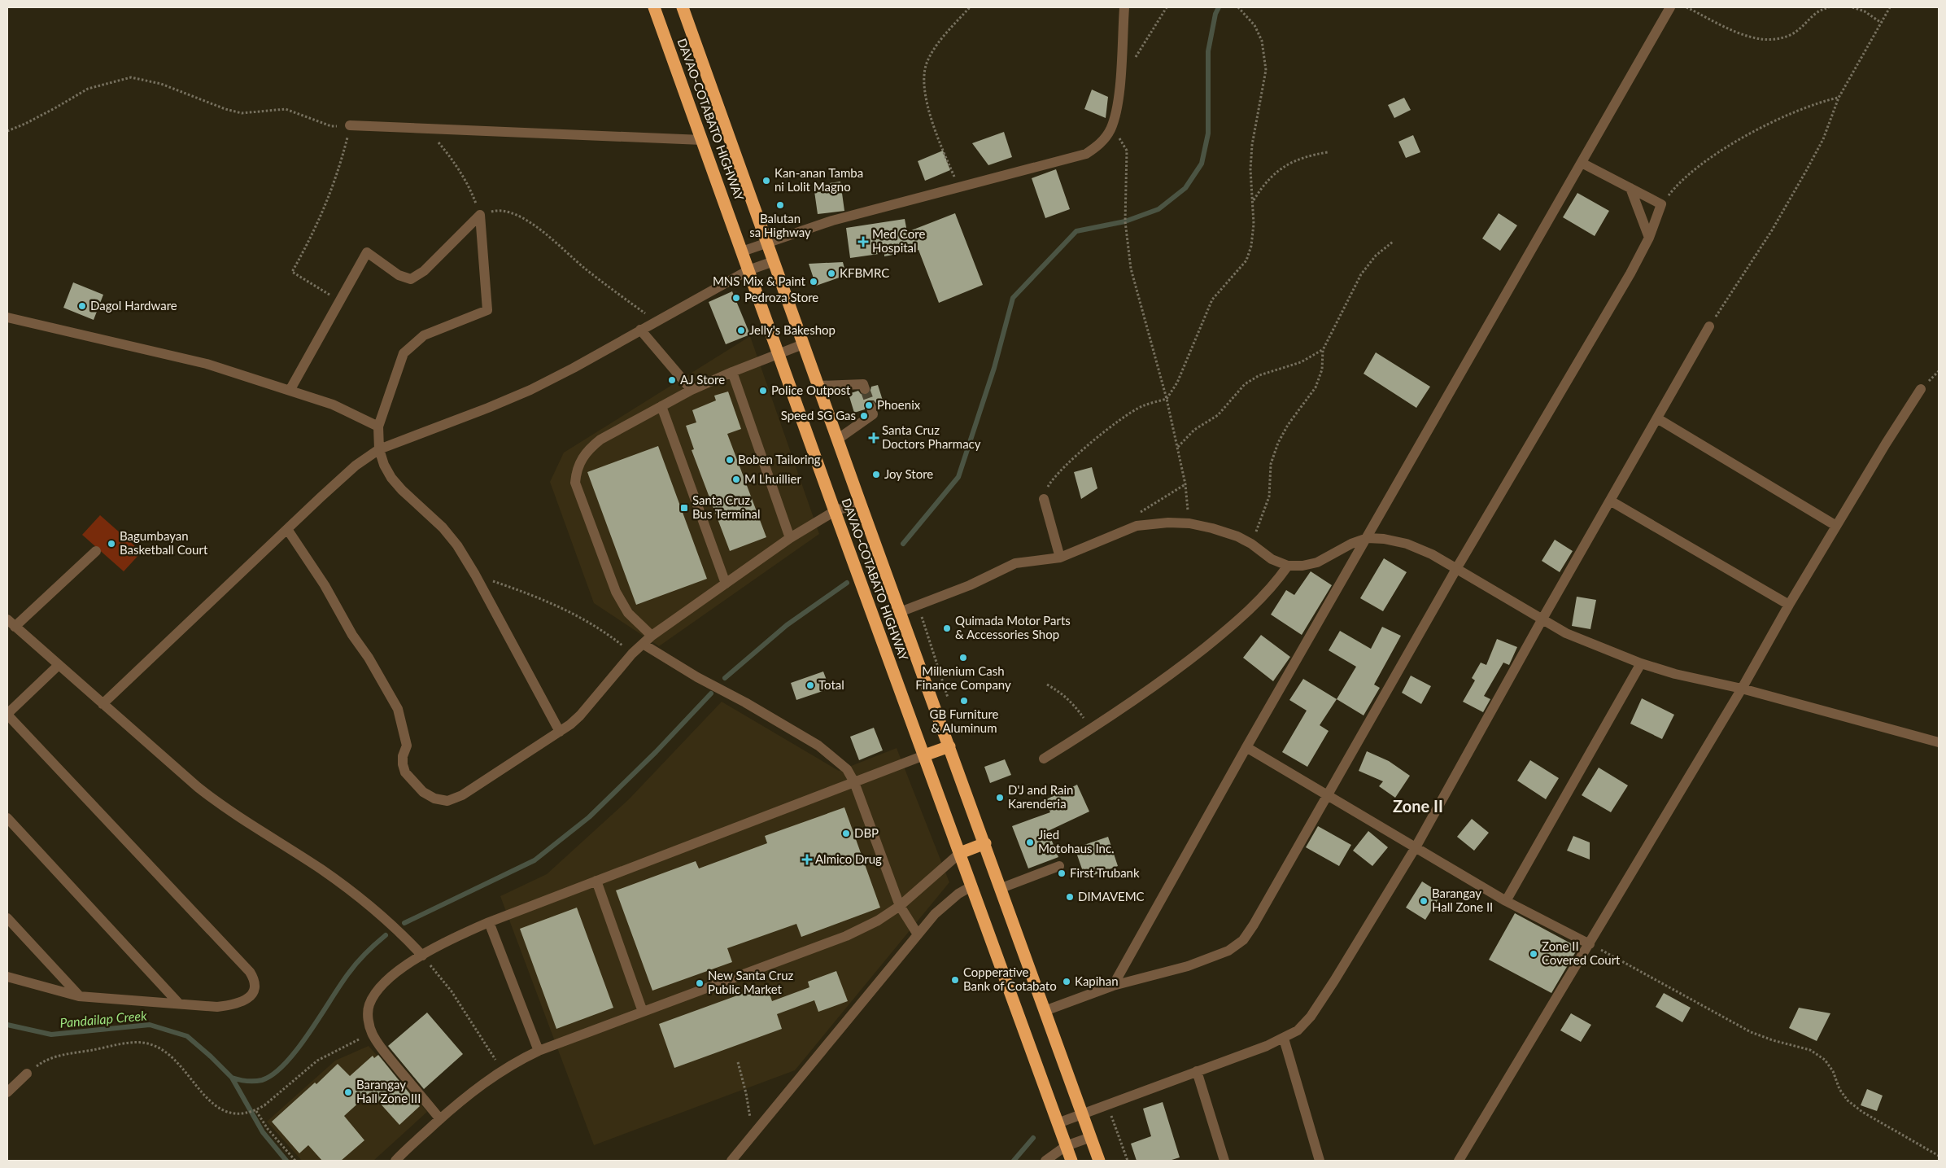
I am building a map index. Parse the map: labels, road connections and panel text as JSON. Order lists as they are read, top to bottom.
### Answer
{
  "streets": {
    "highway": ["DAVAO-COTABATO HIGHWAY"]
  },
  "districts": ["Zone II"],
  "water": ["Pandailap Creek"],
  "places": {
    "other": [
      "Kan-anan Tamba ni Lolit Magno",
      "Balutan sa Highway",
      "KFBMRC",
      "MNS Mix & Paint",
      "Pedroza Store",
      "Dagol Hardware",
      "Jelly's Bakeshop",
      "AJ Store",
      "Police Outpost",
      "Phoenix",
      "Speed SG Gas",
      "Boben Tailoring",
      "Joy Store",
      "M Lhuillier",
      "Bagumbayan Basketball Court",
      "Quimada Motor Parts & Accessories Shop",
      "Millenium Cash Finance Company",
      "Total",
      "GB Furniture & Aluminum",
      "D'J and Rain Karenderia",
      "DBP",
      "Jied Motohaus Inc.",
      "First Trubank",
      "DIMAVEMC",
      "Barangay Hall Zone II",
      "Zone II Covered Court",
      "Copperative Bank of Cotabato",
      "Kapihan",
      "New Santa Cruz Public Market",
      "Barangay Hall Zone III"
    ],
    "health": ["Med Core Hospital", "Santa Cruz Doctors Pharmacy", "Almico Drug"],
    "transit": ["Santa Cruz Bus Terminal"]
  }
}
